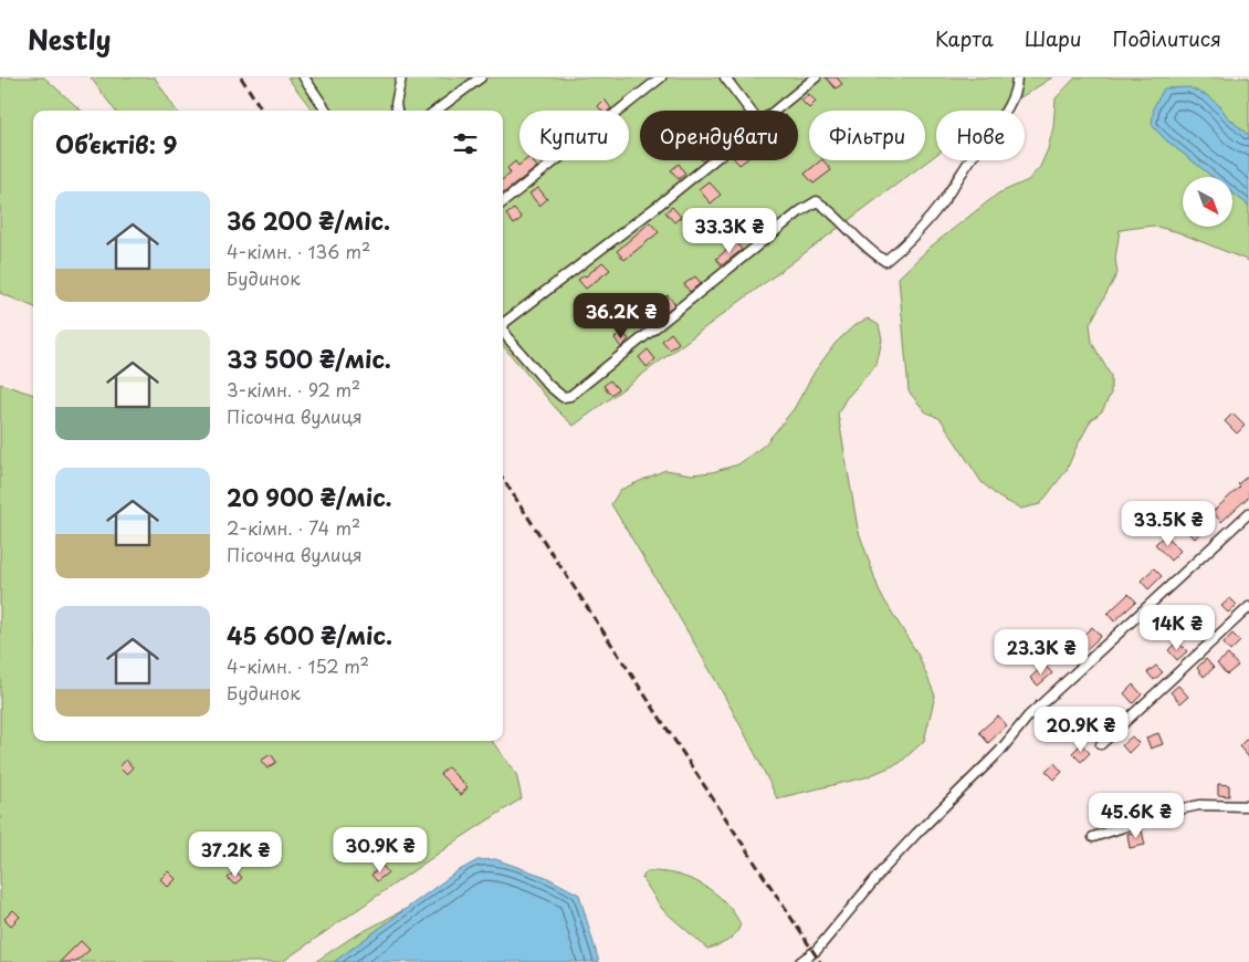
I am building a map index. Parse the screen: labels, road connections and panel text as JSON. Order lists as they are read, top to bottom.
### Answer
{
  "north": "bottom right",
  "page": {
    "header": "Nestly",
    "nav": ["Карта", "Шари", "Поділитися"],
    "chip": [
      "Купити",
      "Орендувати",
      "Фільтри",
      "Нове"
    ],
    "heading": "Об’єктів: 9",
    "list": [
      {
        "name": "36 200 ₴/міс.",
        "note": "4-кімн. · 136 m² · Будинок"
      },
      {
        "name": "33 500 ₴/міс.",
        "note": "3-кімн. · 92 m² · Пісочна вулиця"
      },
      {
        "name": "20 900 ₴/міс.",
        "note": "2-кімн. · 74 m² · Пісочна вулиця"
      },
      {
        "name": "45 600 ₴/міс.",
        "note": "4-кімн. · 152 m² · Будинок"
      }
    ],
    "price": [
      "33.3K ₴",
      "36.2K ₴",
      "33.5K ₴",
      "14K ₴",
      "23.3K ₴",
      "20.9K ₴",
      "45.6K ₴",
      "30.9K ₴",
      "37.2K ₴"
    ]
  }
}
